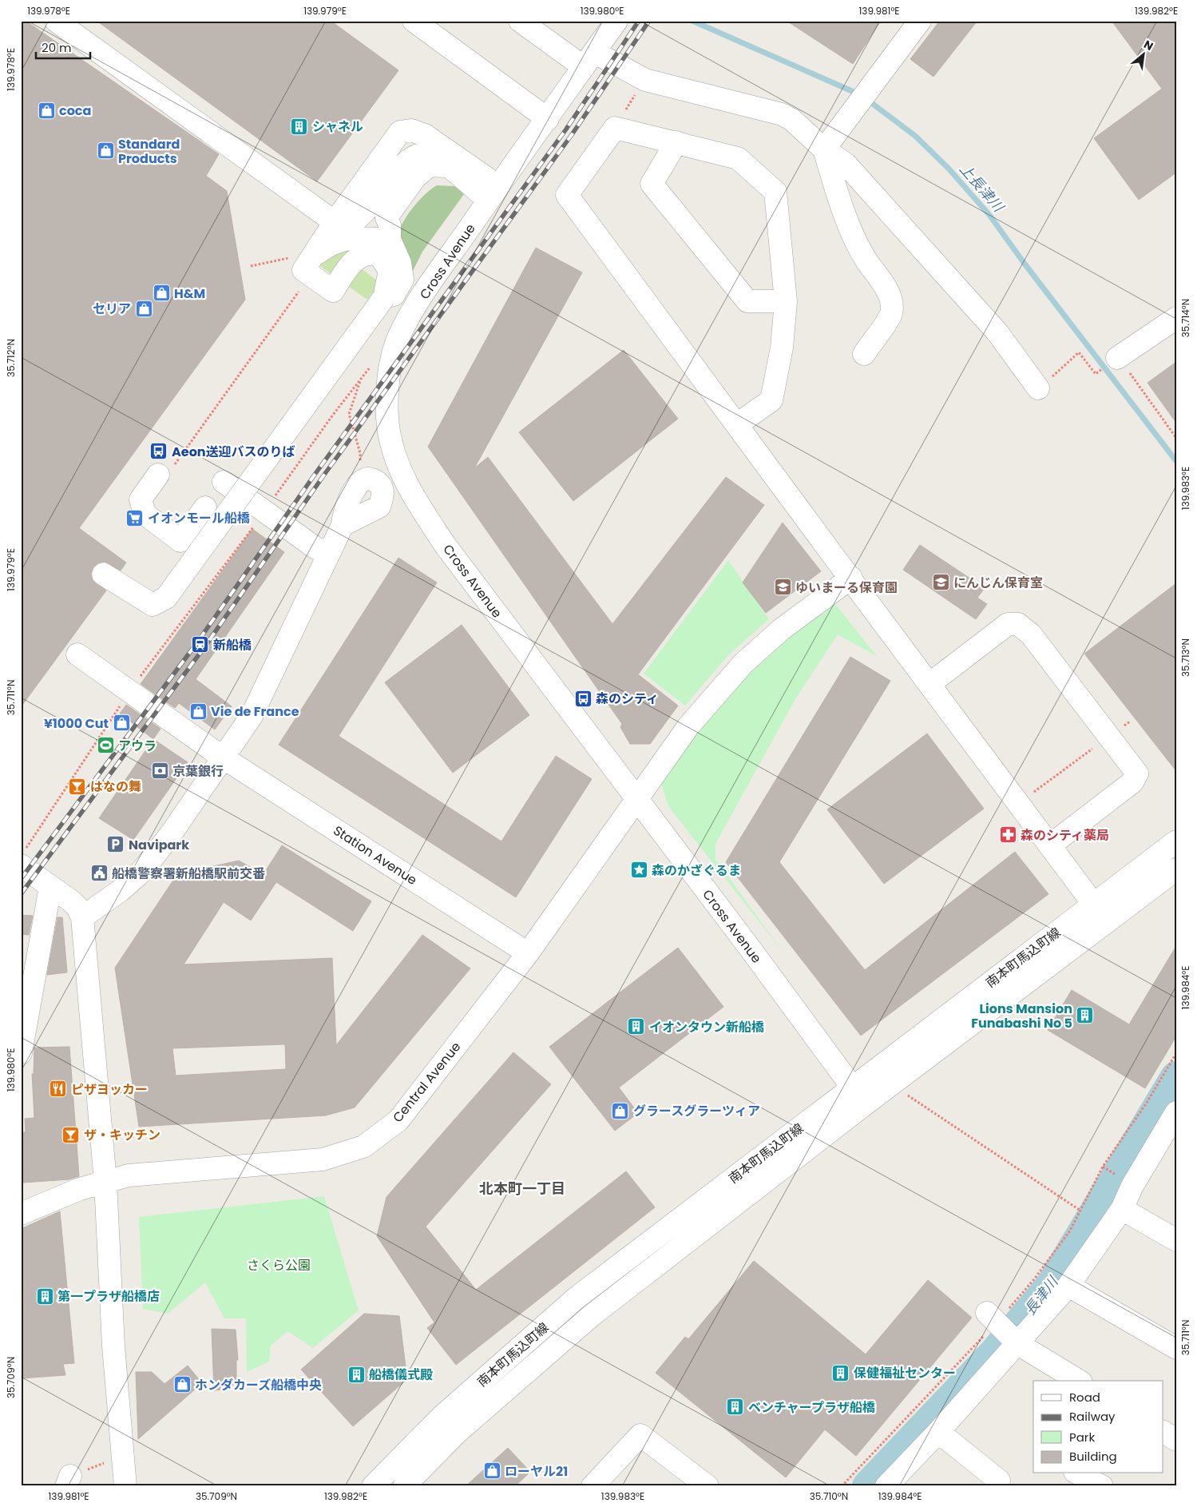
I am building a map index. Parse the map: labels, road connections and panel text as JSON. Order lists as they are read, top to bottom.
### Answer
{
  "streets": {
    "street": [
      "Cross Avenue",
      "Station Avenue",
      "南本町馬込町線",
      "Central Avenue"
    ]
  },
  "crossings": [
    ["Cross Avenue", "南本町馬込町線"],
    ["Cross Avenue", "Central Avenue"],
    ["Station Avenue", "Central Avenue"]
  ],
  "districts": ["北本町一丁目"],
  "water": ["上長津川", "長津川"],
  "parks": ["さくら公園"],
  "places": {
    "shop": [
      "coca",
      "Standard Products",
      "H&M",
      "セリア",
      "Vie de France",
      "¥1000 Cut",
      "グラースグラーツィア",
      "ホンダカーズ船橋中央",
      "ローヤル21"
    ],
    "building": [
      "シャネル",
      "Lions Mansion Funabashi No 5",
      "イオンタウン新船橋",
      "第一プラザ船橋店",
      "保健福祉センター",
      "船橋儀式殿",
      "ベンチャープラザ船橋"
    ],
    "bus stop": ["Aeon送迎バスのりば", "森のシティ"],
    "supermarket": ["イオンモール船橋"],
    "school or university": ["にんじん保育室", "ゆいまーる保育園"],
    "station": ["新船橋"],
    "sports": ["アウラ"],
    "bank": ["京葉銀行"],
    "bar": ["はなの舞", "ザ・キッチン"],
    "pharmacy": ["森のシティ薬局"],
    "parking": ["Navipark"],
    "place": ["森のかざぐるま"],
    "public building": ["船橋警察署新船橋駅前交番"],
    "restaurant": ["ピザヨッカー"]
  },
  "legend": [
    "Road",
    "Railway",
    "Park",
    "Building"
  ],
  "scale_bar": "20 m",
  "north": "top right",
  "coordinates": [
    "139.978°E",
    "139.979°E",
    "139.980°E",
    "139.981°E",
    "139.982°E",
    "35.714°N",
    "35.712°N",
    "139.983°E",
    "35.713°N",
    "35.711°N",
    "139.984°E",
    "35.709°N",
    "35.710°N"
  ]
}
